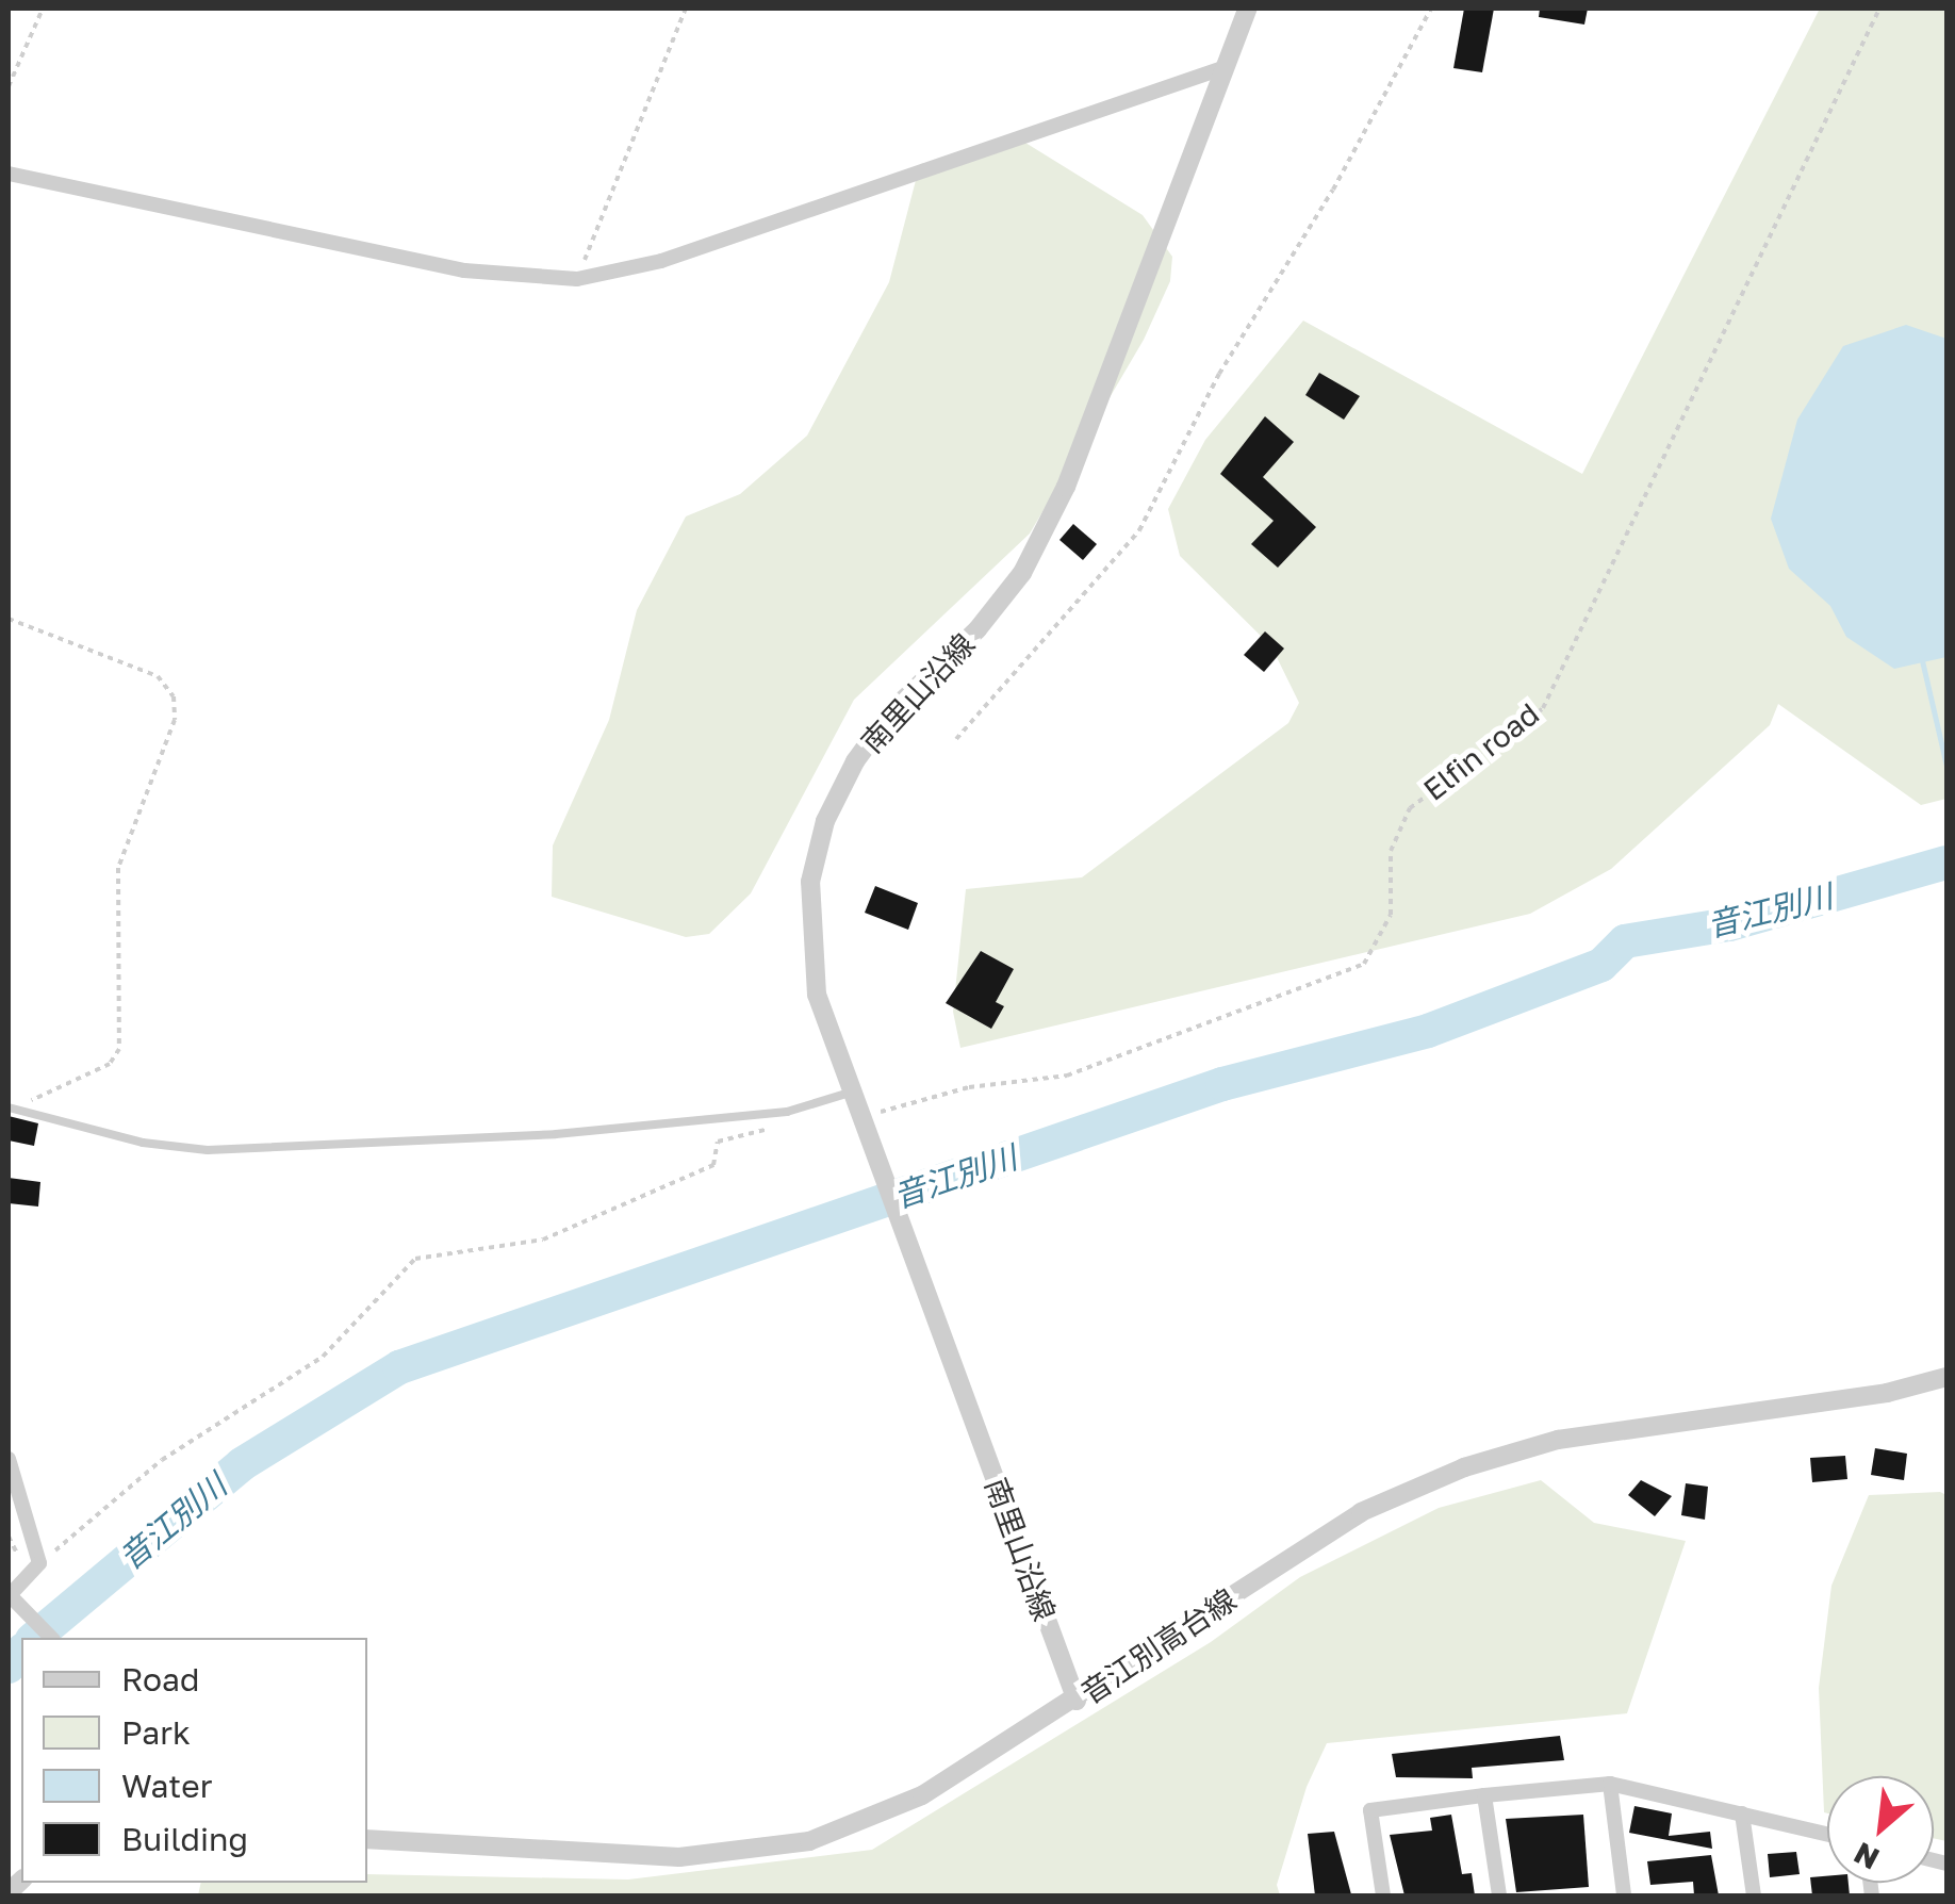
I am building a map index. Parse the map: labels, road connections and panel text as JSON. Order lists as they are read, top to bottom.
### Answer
{
  "streets": {
    "street": ["南里山沿線", "音江別高台線"],
    "path": ["Elfin road"]
  },
  "crossings": [
    ["南里山沿線", "Elfin road"],
    ["南里山沿線", "音江別高台線"]
  ],
  "water": ["音江別川"],
  "legend": [
    "Road",
    "Park",
    "Water",
    "Building"
  ],
  "north": "bottom left"
}
